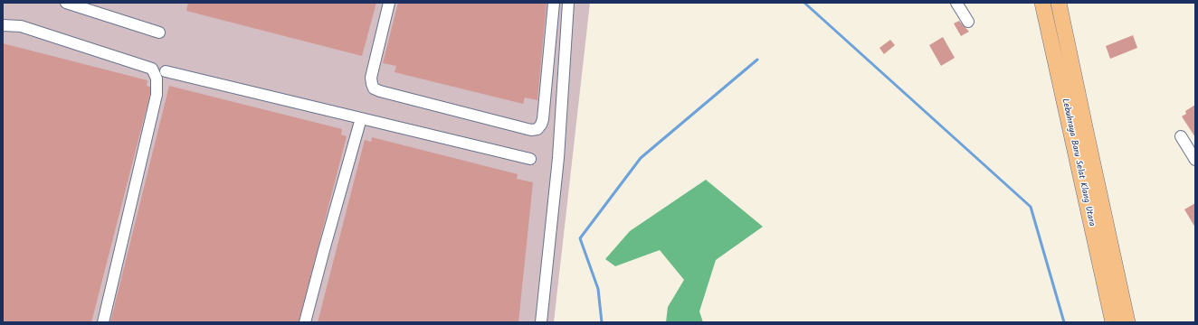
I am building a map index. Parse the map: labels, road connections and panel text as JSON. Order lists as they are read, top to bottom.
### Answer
{
  "streets": {
    "highway": ["Lebuhraya Baru Selat Klang Utara"]
  }
}
